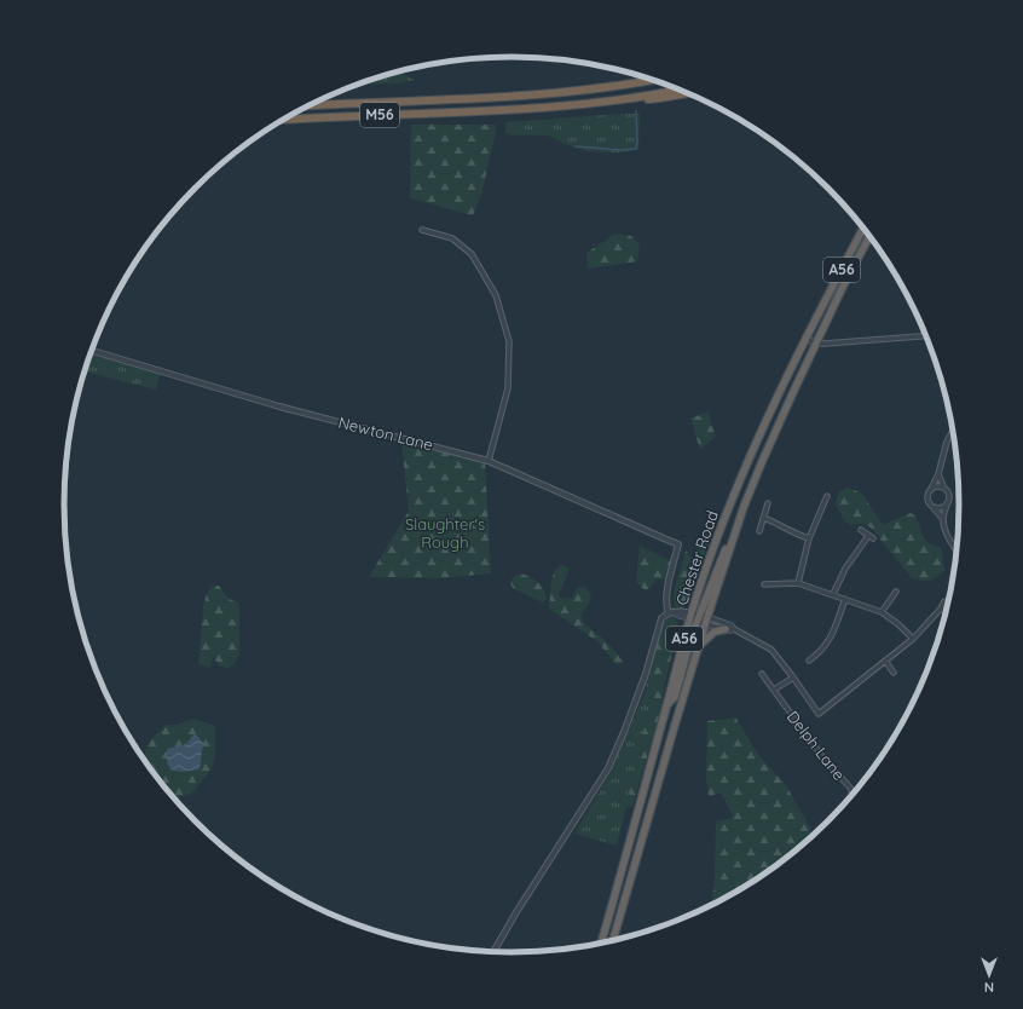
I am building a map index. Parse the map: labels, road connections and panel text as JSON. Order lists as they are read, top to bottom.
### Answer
{
  "streets": {
    "highway": ["M56", "A56", "Chester Road"],
    "street": ["Newton Lane", "Delph Lane"]
  },
  "crossings": [
    ["Newton Lane", "Chester Road"],
    ["Chester Road", "Delph Lane"]
  ],
  "parks": ["Slaughter's Rough"],
  "north": "bottom"
}
